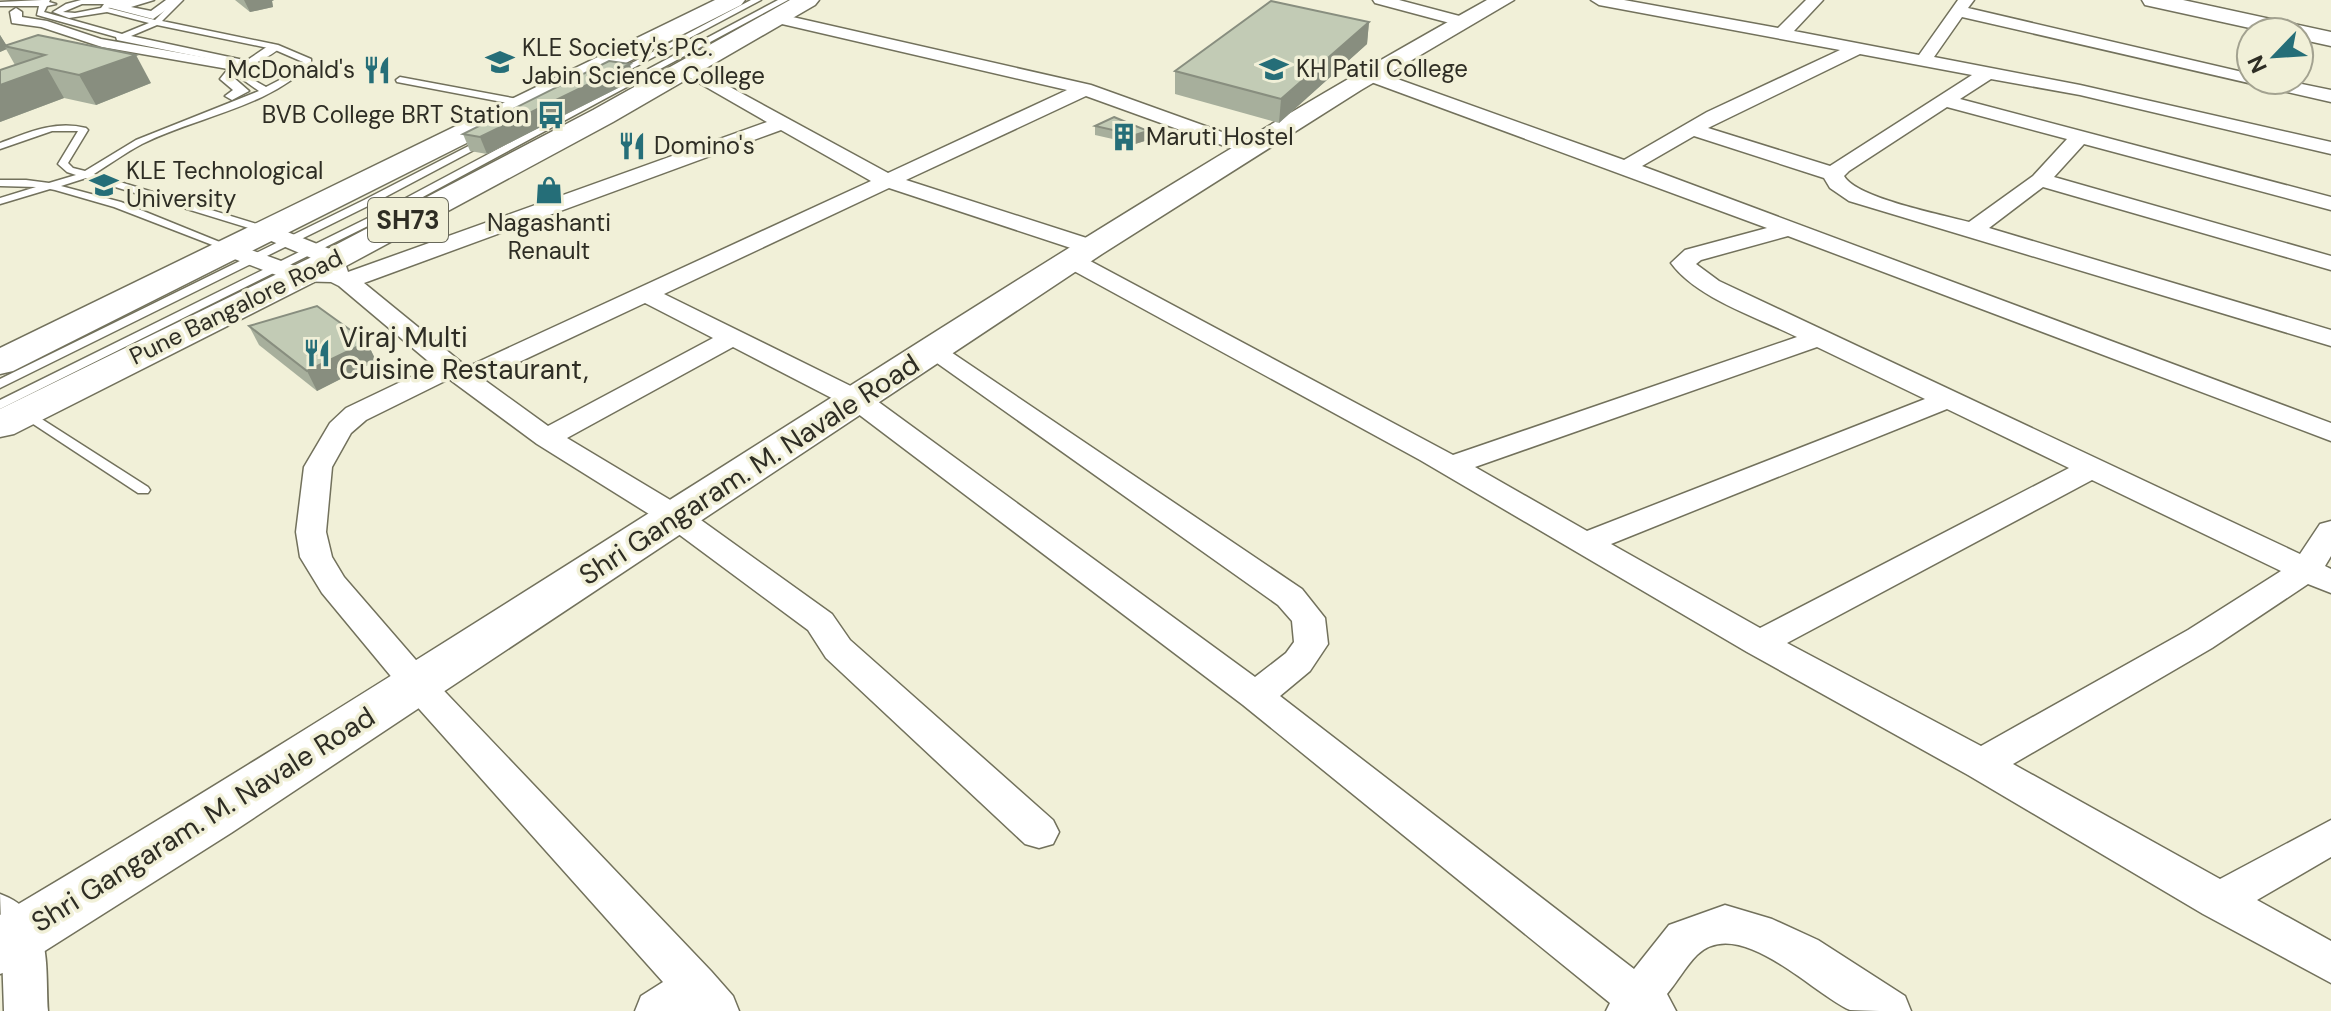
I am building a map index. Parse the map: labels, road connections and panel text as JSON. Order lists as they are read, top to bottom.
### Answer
{
  "streets": {
    "main road": ["SH73", "Pune Bangalore Road", "Shri Gangaram. M. Navale Road"]
  },
  "places": {
    "school or university": ["KLE Society's P.C. Jabin Science College", "KH Patil College", "KLE Technological University"],
    "restaurant": ["McDonald's", "Domino's", "Viraj Multi Cuisine Restaurant,"],
    "bus stop": ["BVB College BRT Station"],
    "building": ["Maruti Hostel"],
    "shop": ["Nagashanti Renault"]
  },
  "north": "bottom left"
}
